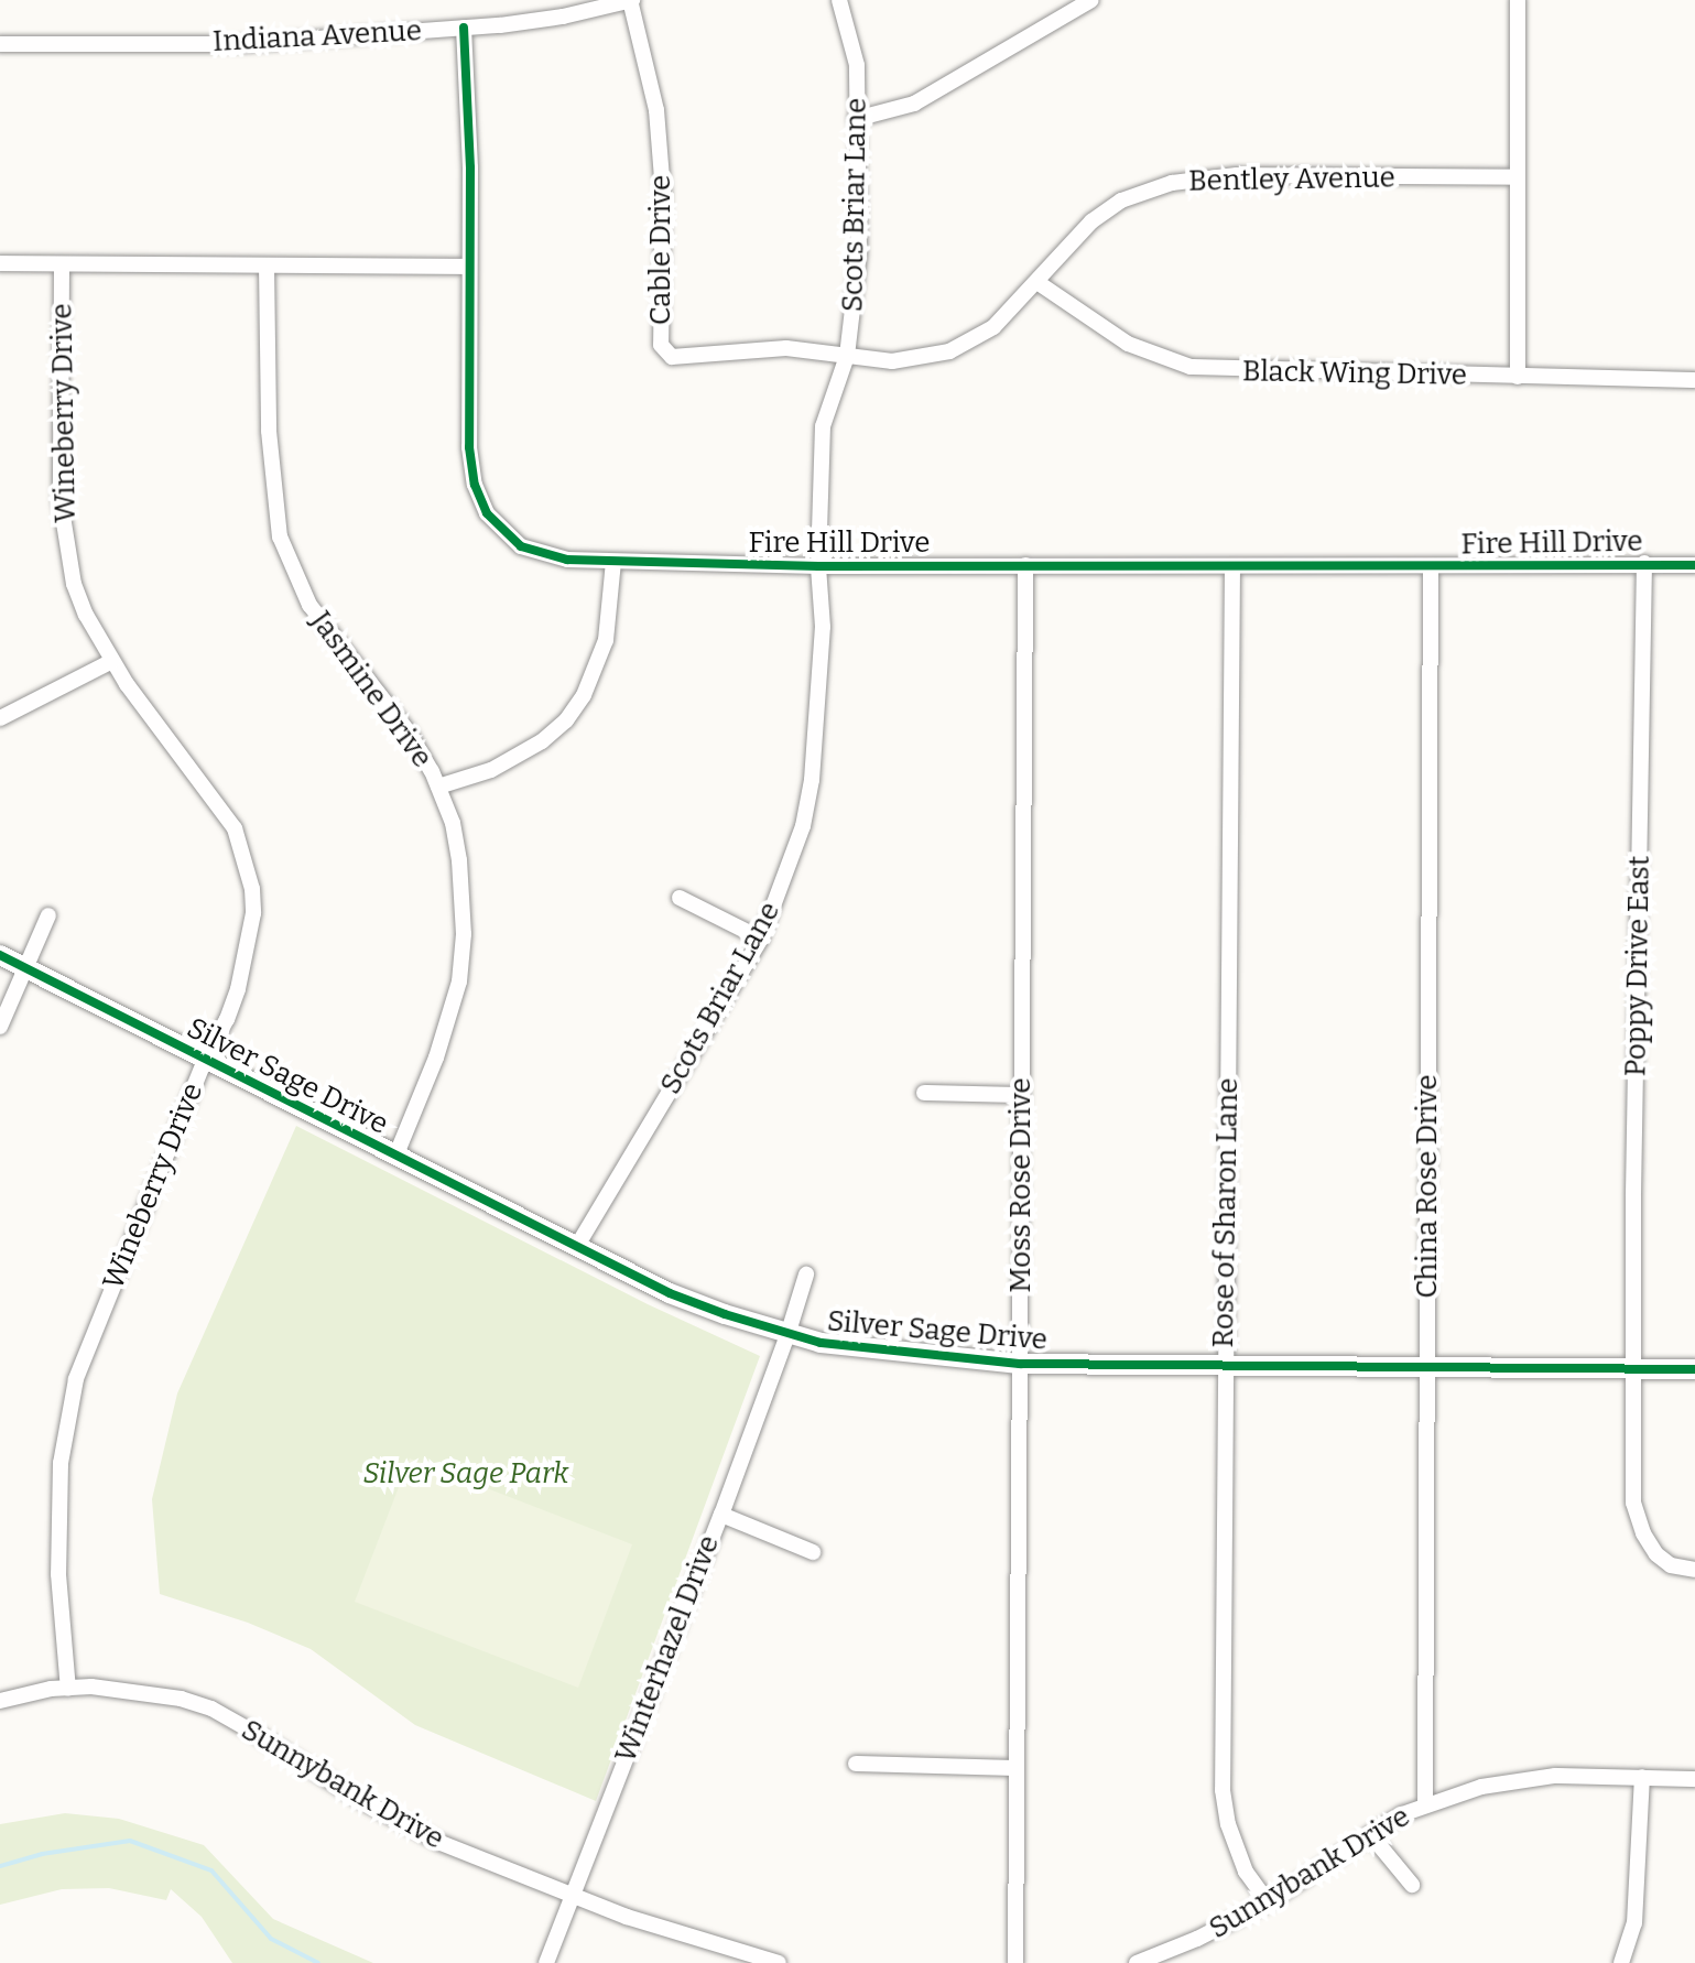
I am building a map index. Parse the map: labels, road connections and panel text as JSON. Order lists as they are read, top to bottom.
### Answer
{
  "streets": {
    "street": [
      "Indiana Avenue",
      "Bentley Avenue",
      "Scots Briar Lane",
      "Cable Drive",
      "Black Wing Drive",
      "Wineberry Drive",
      "Fire Hill Drive",
      "Jasmine Drive",
      "Poppy Drive East",
      "Silver Sage Drive",
      "Moss Rose Drive",
      "China Rose Drive",
      "Rose of Sharon Lane",
      "Winterhazel Drive",
      "Sunnybank Drive"
    ]
  },
  "crossings": [
    ["Indiana Avenue", "Cable Drive"],
    ["Indiana Avenue", "Fire Hill Drive"],
    ["Bentley Avenue", "Scots Briar Lane"],
    ["Bentley Avenue", "Cable Drive"],
    ["Bentley Avenue", "Black Wing Drive"],
    ["Scots Briar Lane", "Fire Hill Drive"],
    ["Scots Briar Lane", "Silver Sage Drive"],
    ["Wineberry Drive", "Silver Sage Drive"],
    ["Wineberry Drive", "Sunnybank Drive"],
    ["Fire Hill Drive", "Poppy Drive East"],
    ["Fire Hill Drive", "Moss Rose Drive"],
    ["Fire Hill Drive", "China Rose Drive"],
    ["Fire Hill Drive", "Rose of Sharon Lane"],
    ["Jasmine Drive", "Silver Sage Drive"],
    ["Poppy Drive East", "Silver Sage Drive"],
    ["Silver Sage Drive", "Moss Rose Drive"],
    ["Silver Sage Drive", "China Rose Drive"],
    ["Silver Sage Drive", "Rose of Sharon Lane"],
    ["Silver Sage Drive", "Winterhazel Drive"],
    ["China Rose Drive", "Sunnybank Drive"],
    ["Rose of Sharon Lane", "Sunnybank Drive"],
    ["Winterhazel Drive", "Sunnybank Drive"]
  ],
  "parks": ["Silver Sage Park"]
}
